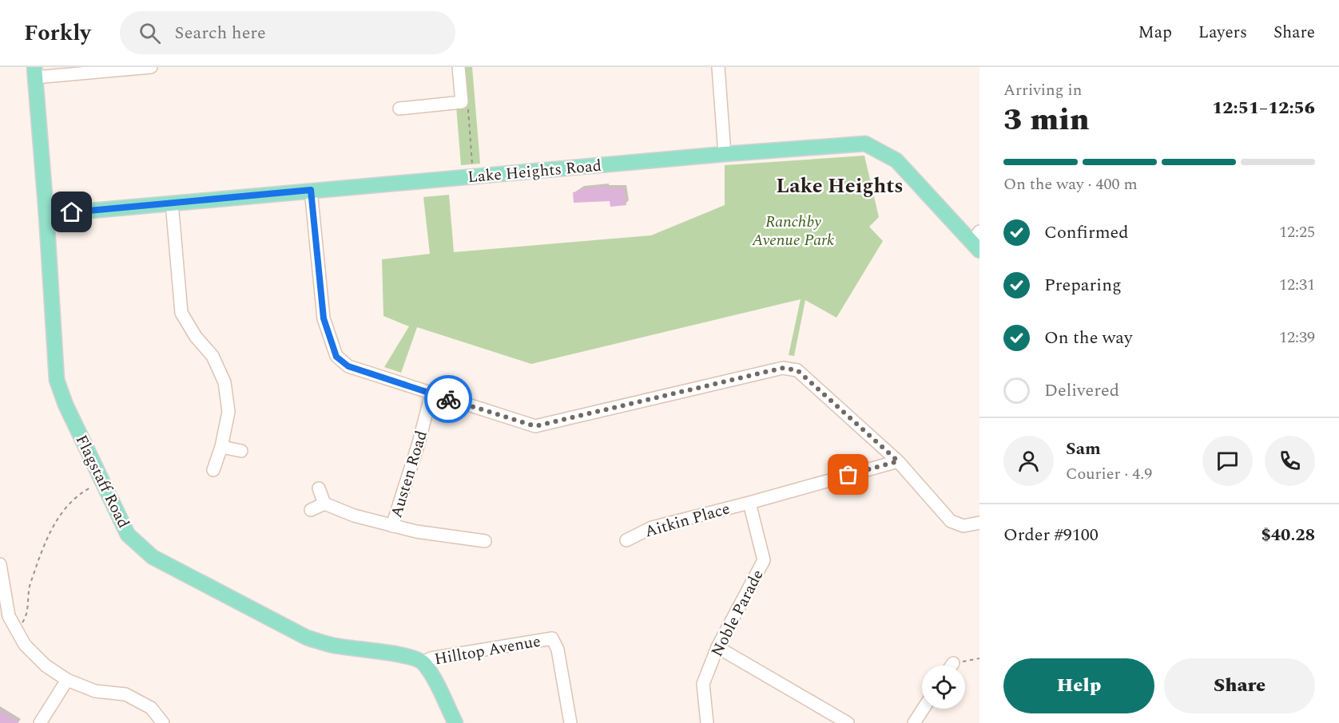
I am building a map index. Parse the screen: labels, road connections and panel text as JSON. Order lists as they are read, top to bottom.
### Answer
{
  "streets": {
    "main road": ["Lake Heights Road", "Flagstaff Road"],
    "street": [
      "Austen Road",
      "Aitkin Place",
      "Noble Parade",
      "Hilltop Avenue"
    ]
  },
  "crossings": [
    ["Lake Heights Road", "Flagstaff Road"],
    ["Flagstaff Road", "Hilltop Avenue"],
    ["Aitkin Place", "Noble Parade"]
  ],
  "districts": ["Lake Heights"],
  "parks": ["Ranchby Avenue Park"],
  "page": {
    "header": "Forkly",
    "search": "Search here",
    "nav": ["Map", "Layers", "Share"],
    "heading": ["3 min", "Arriving in", "12:51–12:56"],
    "panel": [
      "Sam",
      "Courier · 4.9",
      "Order #9100",
      "$40.28"
    ],
    "bar": "On the way · 400 m",
    "list": [
      ["Confirmed", "12:25"],
      ["Preparing", "12:31"],
      ["On the way", "12:39"],
      "Delivered"
    ],
    "buttons": ["Help", "Share"]
  }
}
